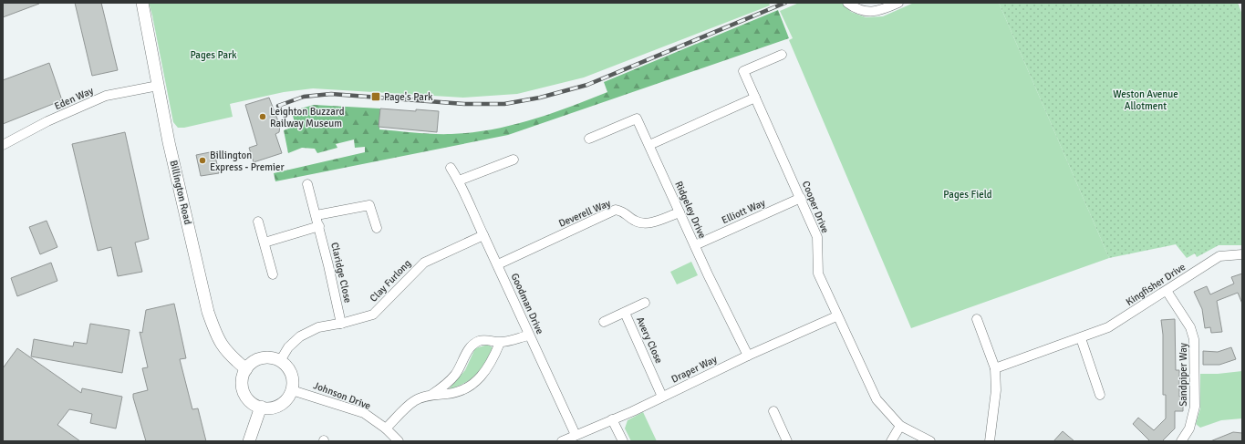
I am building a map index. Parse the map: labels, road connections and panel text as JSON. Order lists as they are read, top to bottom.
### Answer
{
  "streets": {
    "street": [
      "Eden Way",
      "Billington Road",
      "Cooper Drive",
      "Ridgeley Drive",
      "Elliott Way",
      "Deverell Way",
      "Claridge Close",
      "Clay Furlong",
      "Kingfisher Drive",
      "Goodman Drive",
      "Avery Close",
      "Draper Way",
      "Sandpiper Way",
      "Johnson Drive"
    ]
  },
  "crossings": [
    ["Eden Way", "Billington Road"],
    ["Billington Road", "Clay Furlong"],
    ["Billington Road", "Johnson Drive"],
    ["Cooper Drive", "Elliott Way"],
    ["Cooper Drive", "Draper Way"],
    ["Ridgeley Drive", "Elliott Way"],
    ["Ridgeley Drive", "Deverell Way"],
    ["Ridgeley Drive", "Draper Way"],
    ["Deverell Way", "Goodman Drive"],
    ["Claridge Close", "Clay Furlong"],
    ["Clay Furlong", "Goodman Drive"],
    ["Clay Furlong", "Johnson Drive"],
    ["Kingfisher Drive", "Sandpiper Way"],
    ["Goodman Drive", "Draper Way"],
    ["Avery Close", "Draper Way"]
  ],
  "parks": ["Pages Park", "Weston Avenue Allotment", "Pages Field"],
  "places": {
    "transit": ["Page's Park"],
    "other": ["Leighton Buzzard Railway Museum", "Billington Express - Premier"]
  }
}
